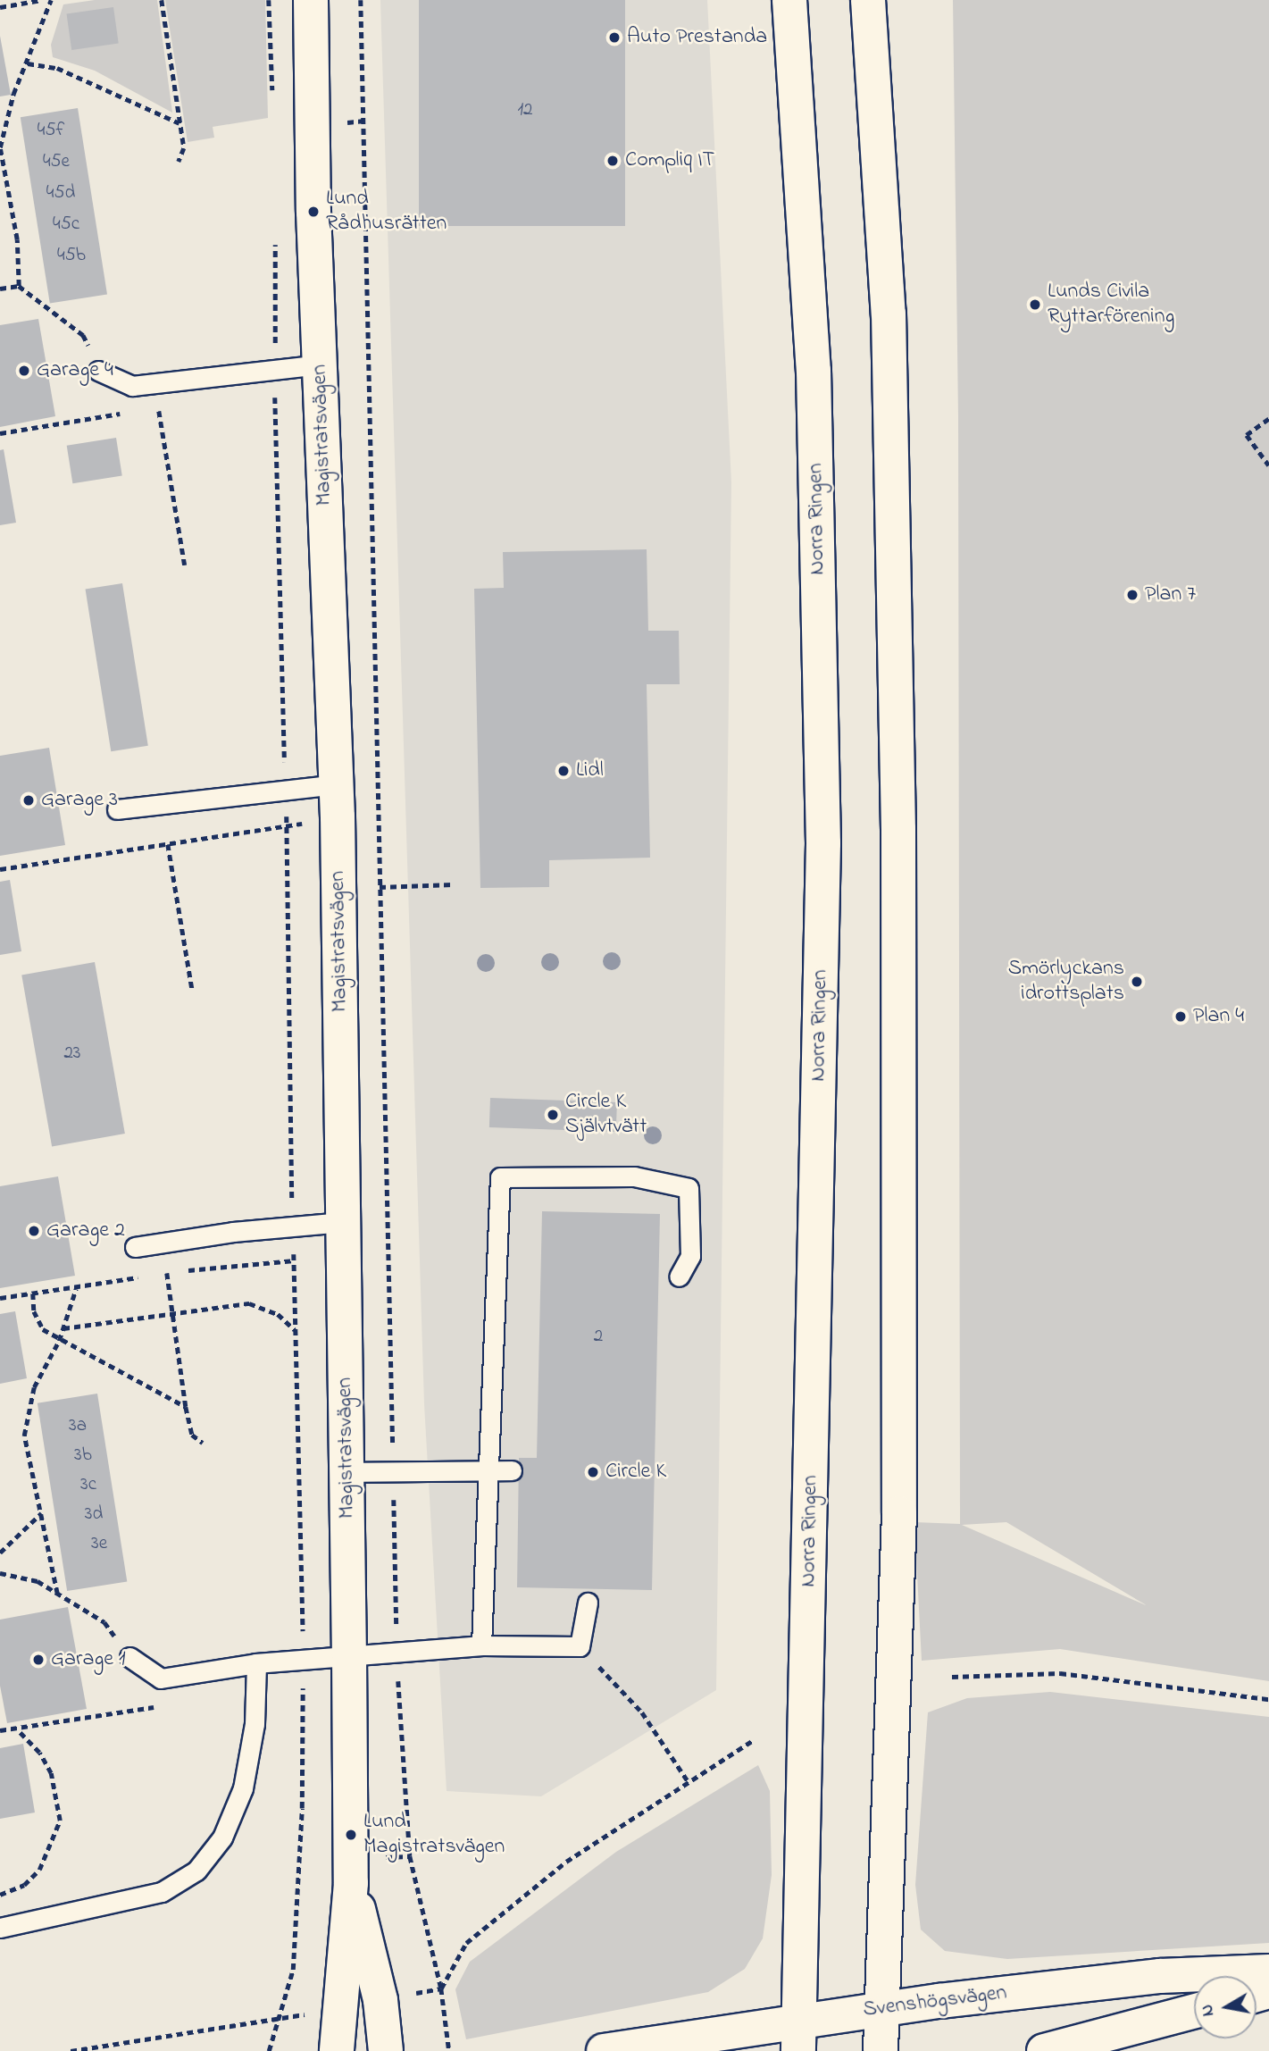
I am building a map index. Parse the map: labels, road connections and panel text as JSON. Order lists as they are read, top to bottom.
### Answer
{
  "streets": {
    "main road": ["Magistratsvägen", "Norra Ringen", "Svenshögsvägen"]
  },
  "crossings": [
    ["Norra Ringen", "Svenshögsvägen"]
  ],
  "places": [
    "Auto Prestanda",
    "Compliq IT",
    "Lund Rådhusrätten",
    "Lunds Civila Ryttarförening",
    "Garage 4",
    "Plan 7",
    "Lidl",
    "Garage 3",
    "Smörlyckans idrottsplats",
    "Plan 4",
    "Circle K Självtvätt",
    "Garage 2",
    "Circle K",
    "Garage 1",
    "Lund Magistratsvägen"
  ],
  "house_numbers": [
    "12",
    "45f",
    "45e",
    "45d",
    "45c",
    "45b",
    "23",
    "2",
    "3a",
    "3b",
    "3c",
    "3d",
    "3e"
  ],
  "north": "left"
}
